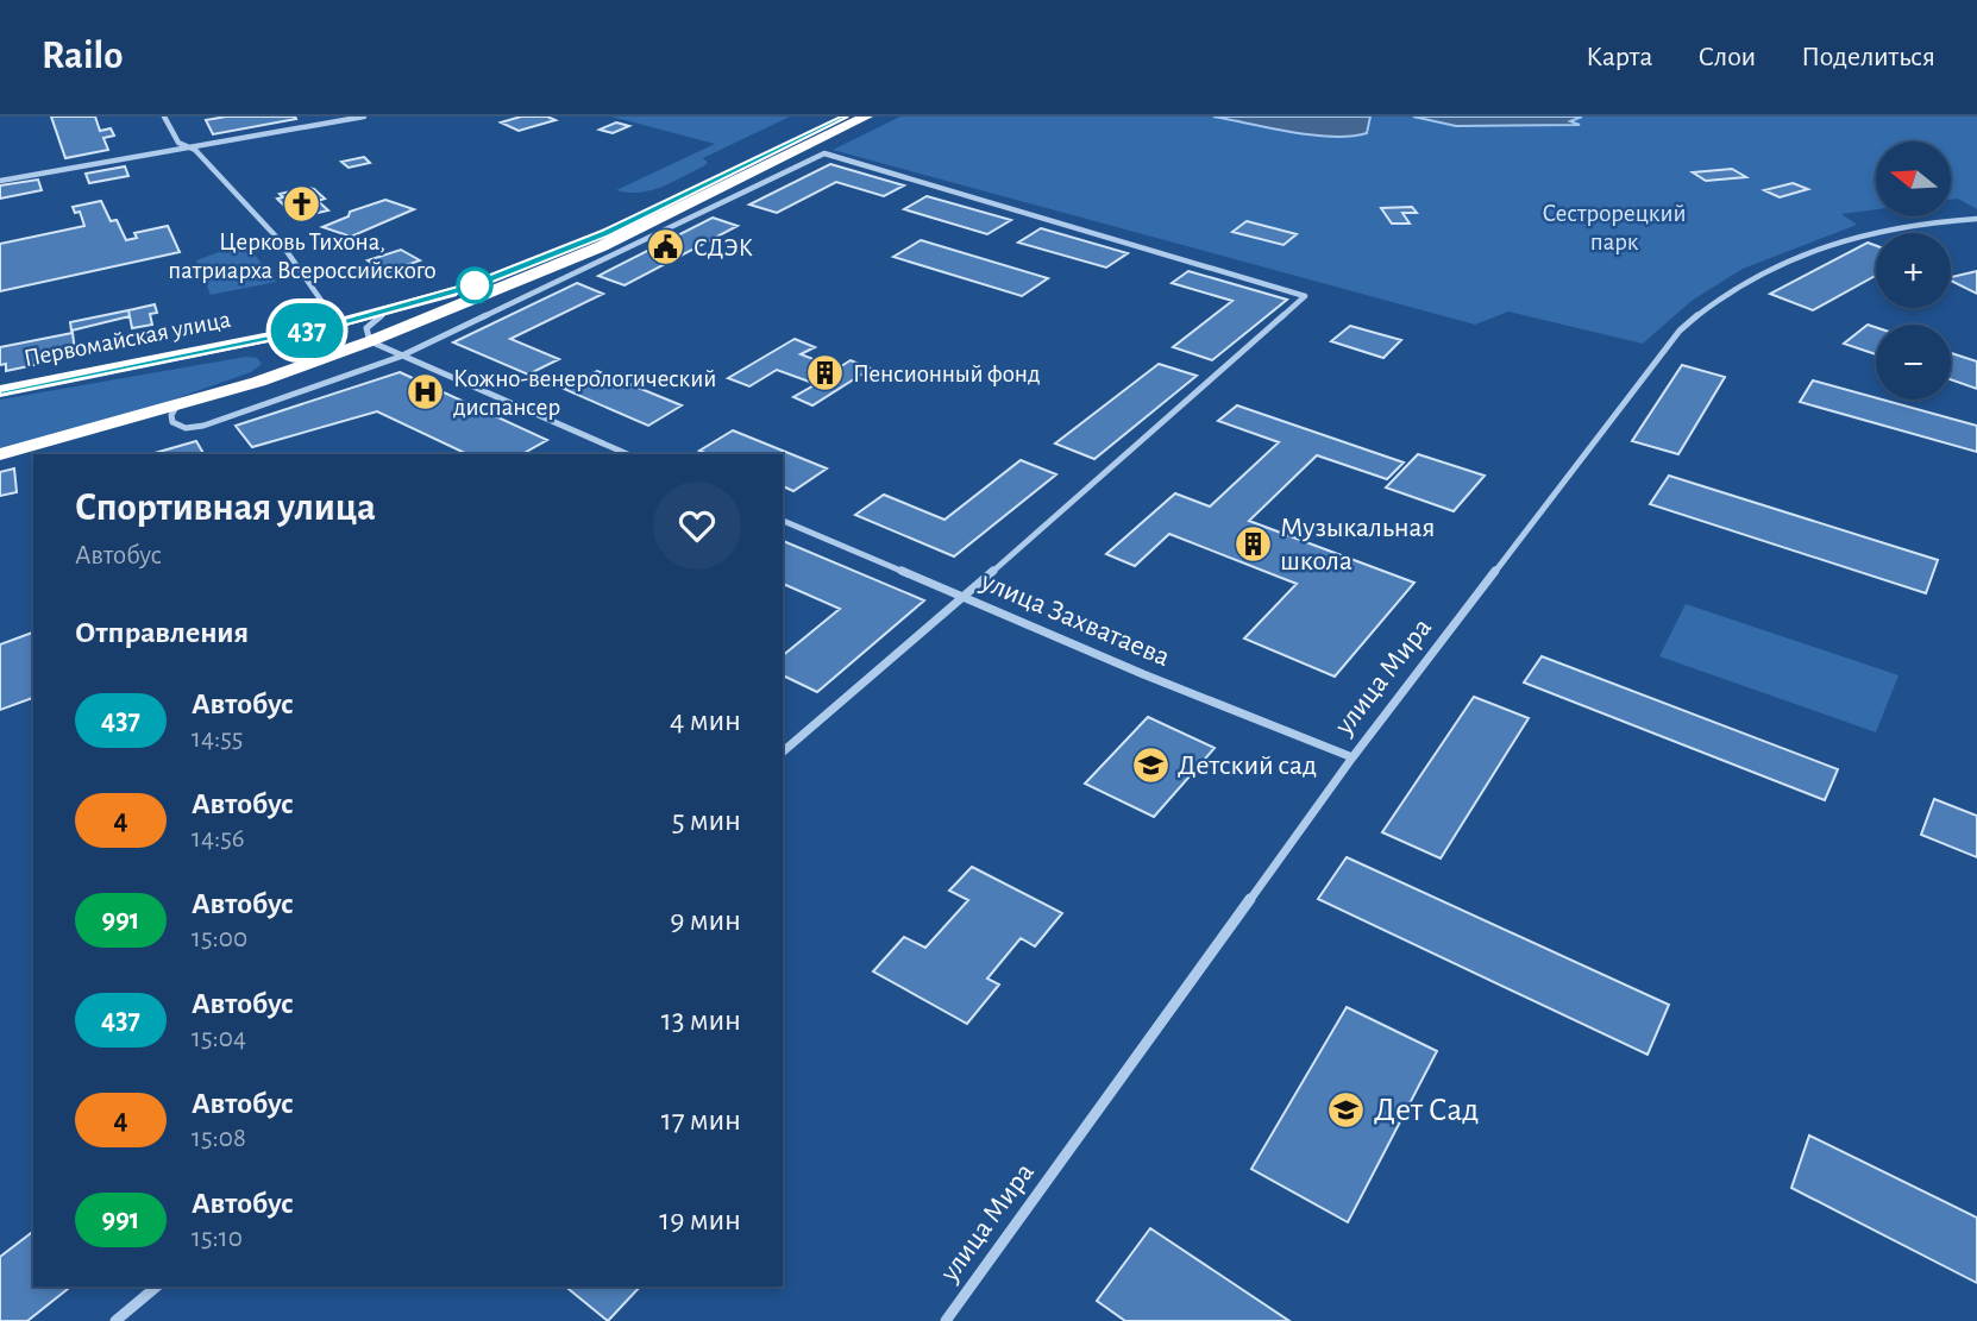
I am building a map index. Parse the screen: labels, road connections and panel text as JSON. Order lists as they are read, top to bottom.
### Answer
{
  "streets": {
    "highway": ["Первомайская улица"],
    "street": ["улица Захватаева", "улица Мира"]
  },
  "crossings": [
    ["улица Захватаева", "улица Мира"]
  ],
  "parks": ["Сестрорецкий парк"],
  "places": {
    "church": ["Церковь Тихона, патриарха Всероссийского"],
    "public building": ["СДЭК"],
    "building": ["Пенсионный фонд", "Музыкальная школа"],
    "hospital": ["Кожно-венерологический диспансер"],
    "school or university": ["Детский сад", "Дет Сад"]
  },
  "lines": ["bus line 437"],
  "north": "left",
  "page": {
    "header": "Railo",
    "nav": ["Карта", "Слои", "Поделиться"],
    "on_map": "437",
    "map_buttons": ["+", "−"],
    "heading": [
      ["Спортивная улица", "Автобус"],
      "Отправления"
    ],
    "list": [
      {
        "mark": "437",
        "name": "Автобус",
        "note": "14:55",
        "value": "4 мин"
      },
      {
        "mark": "4",
        "name": "Автобус",
        "note": "14:56",
        "value": "5 мин"
      },
      {
        "mark": "991",
        "name": "Автобус",
        "note": "15:00",
        "value": "9 мин"
      },
      {
        "mark": "437",
        "name": "Автобус",
        "note": "15:04",
        "value": "13 мин"
      },
      {
        "mark": "4",
        "name": "Автобус",
        "note": "15:08",
        "value": "17 мин"
      },
      {
        "mark": "991",
        "name": "Автобус",
        "note": "15:10",
        "value": "19 мин"
      }
    ]
  }
}
